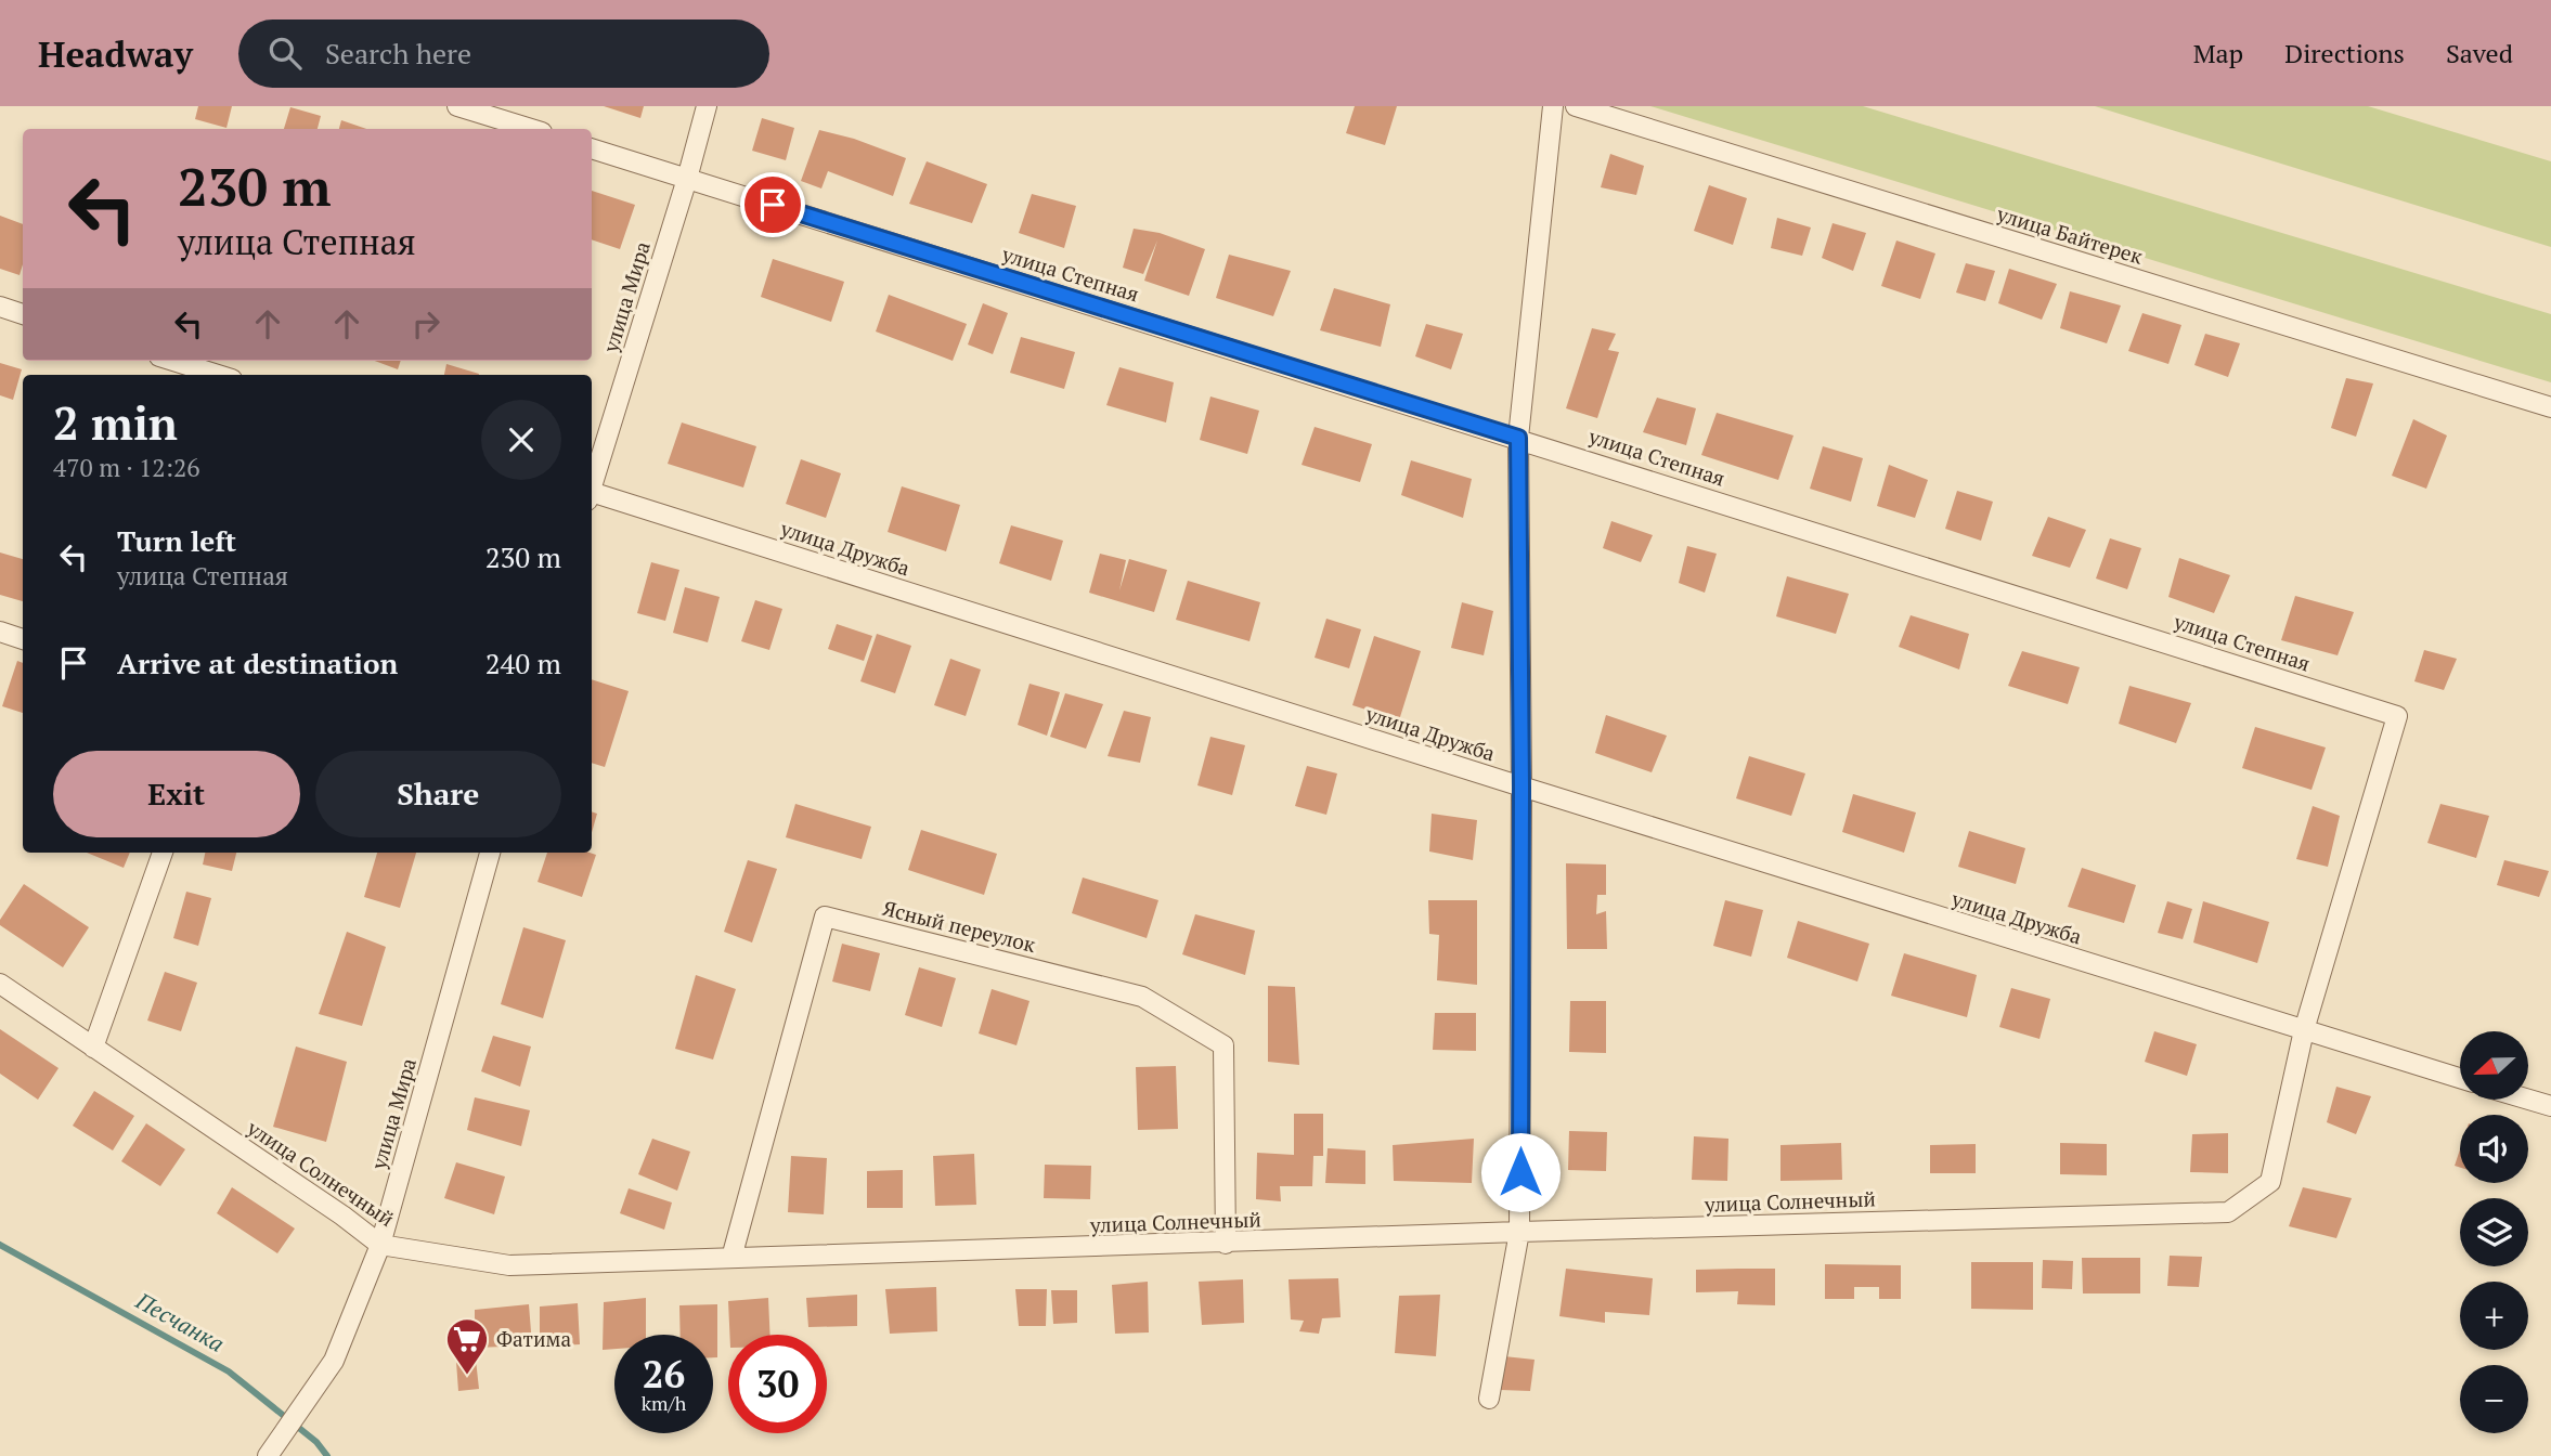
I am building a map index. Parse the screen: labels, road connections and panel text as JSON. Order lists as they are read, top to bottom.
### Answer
{
  "streets": {
    "street": [
      "улица Байтерек",
      "улица Степная",
      "улица Мира",
      "улица Дружба",
      "Ясный переулок",
      "улица Солнечный"
    ]
  },
  "crossings": [
    ["улица Степная", "улица Мира"],
    ["улица Степная", "улица Дружба"],
    ["улица Степная", "улица Солнечный"],
    ["улица Мира", "улица Солнечный"],
    ["улица Дружба", "улица Солнечный"],
    ["Ясный переулок", "улица Солнечный"]
  ],
  "water": ["Песчанка"],
  "places": {
    "supermarket": ["Фатима"]
  },
  "north": "left",
  "page": {
    "header": "Headway",
    "search": "Search here",
    "nav": ["Map", "Directions", "Saved"],
    "turn": ["230 m", "улица Степная"],
    "heading": ["2 min", "470 m · 12:26"],
    "list": [
      {
        "name": "Turn left",
        "note": "улица Степная",
        "value": "230 m"
      },
      {
        "name": "Arrive at destination",
        "value": "240 m"
      }
    ],
    "buttons": ["Exit", "Share"],
    "map_buttons": ["+", "−"],
    "speed": "26 km/h",
    "limit": "30"
  }
}
